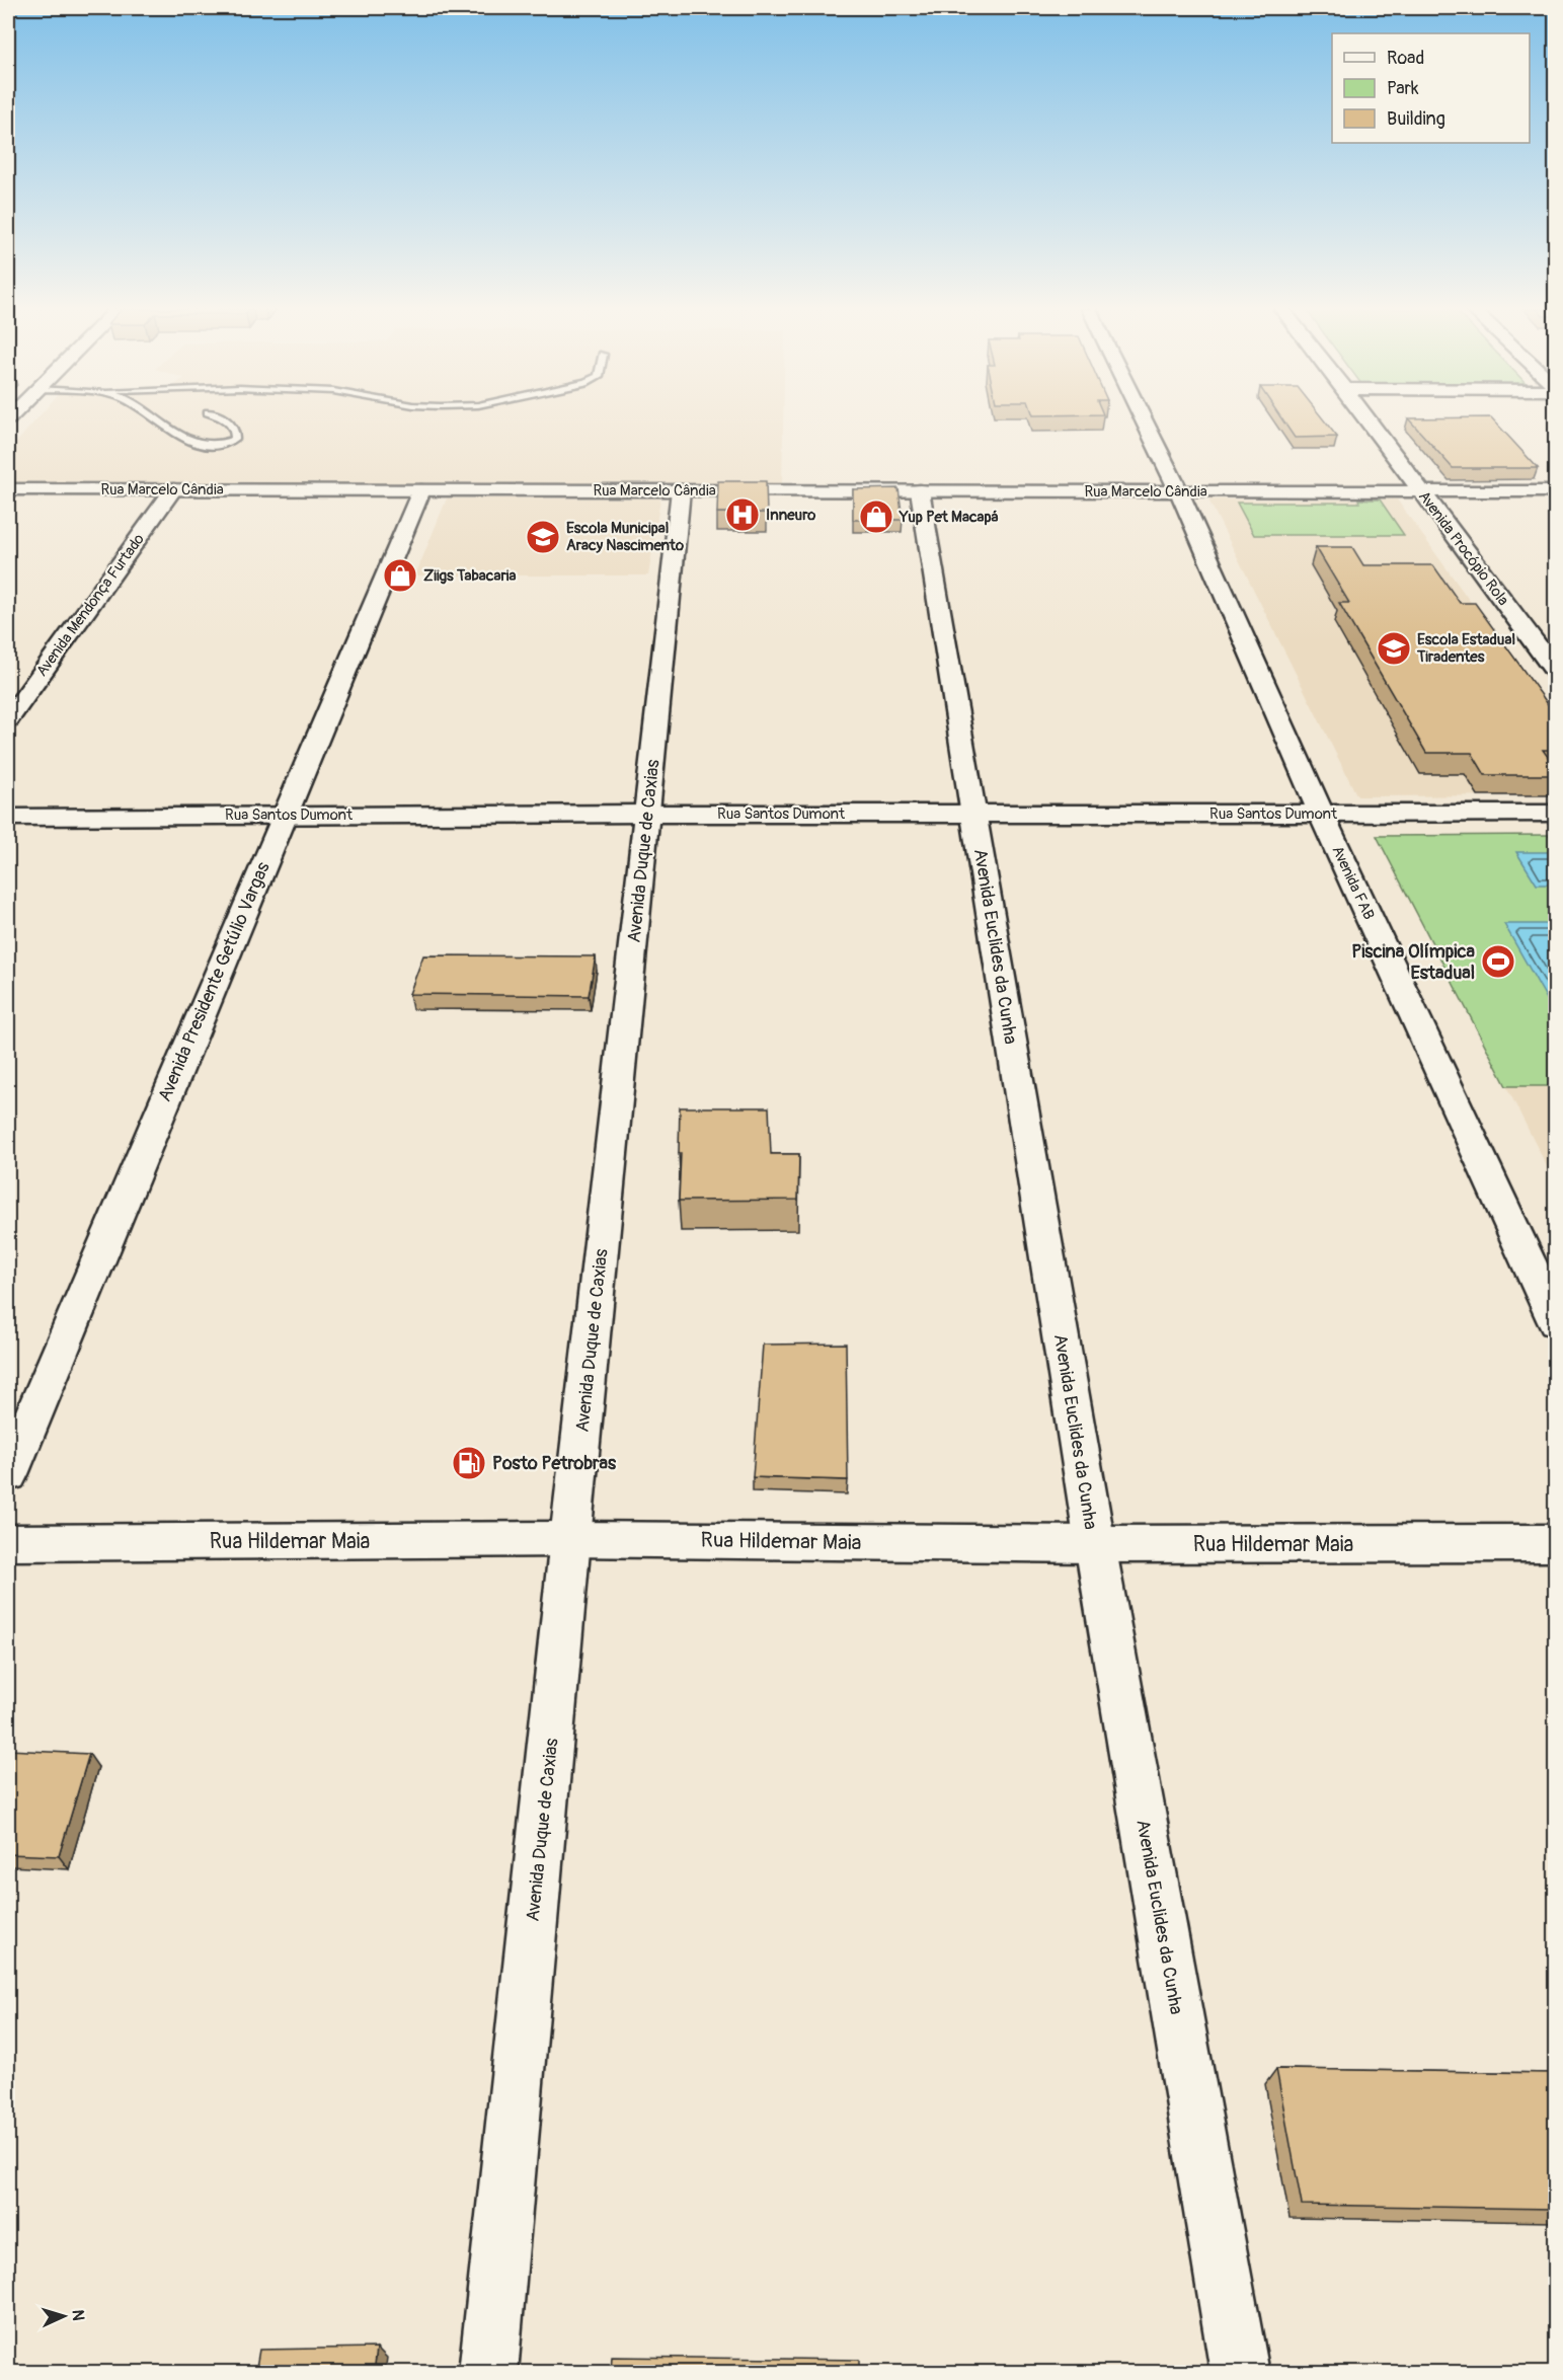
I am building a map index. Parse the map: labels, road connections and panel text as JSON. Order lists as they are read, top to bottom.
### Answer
{
  "streets": {
    "street": [
      "Rua Marcelo Cândia",
      "Avenida Procópio Rola",
      "Avenida Mendonça Furtado",
      "Rua Santos Dumont",
      "Avenida Duque de Caxias",
      "Avenida FAB",
      "Avenida Euclides da Cunha",
      "Avenida Presidente Getúlio Vargas",
      "Rua Hildemar Maia"
    ]
  },
  "crossings": [
    ["Rua Marcelo Cândia", "Avenida Procópio Rola"],
    ["Rua Marcelo Cândia", "Avenida Mendonça Furtado"],
    ["Rua Marcelo Cândia", "Avenida Duque de Caxias"],
    ["Rua Marcelo Cândia", "Avenida FAB"],
    ["Rua Marcelo Cândia", "Avenida Euclides da Cunha"],
    ["Rua Marcelo Cândia", "Avenida Presidente Getúlio Vargas"],
    ["Rua Santos Dumont", "Avenida Duque de Caxias"],
    ["Rua Santos Dumont", "Avenida FAB"],
    ["Rua Santos Dumont", "Avenida Euclides da Cunha"],
    ["Rua Santos Dumont", "Avenida Presidente Getúlio Vargas"],
    ["Avenida Duque de Caxias", "Rua Hildemar Maia"],
    ["Avenida Euclides da Cunha", "Rua Hildemar Maia"]
  ],
  "places": {
    "hospital": ["Inneuro"],
    "shop": ["Yup Pet Macapá", "Ziigs Tabacaria"],
    "school or university": ["Escola Municipal Aracy Nascimento", "Escola Estadual Tiradentes"],
    "sports": ["Piscina Olímpica Estadual"],
    "fuel station": ["Posto Petrobras"]
  },
  "legend": ["Road", "Park", "Building"],
  "north": "right"
}
